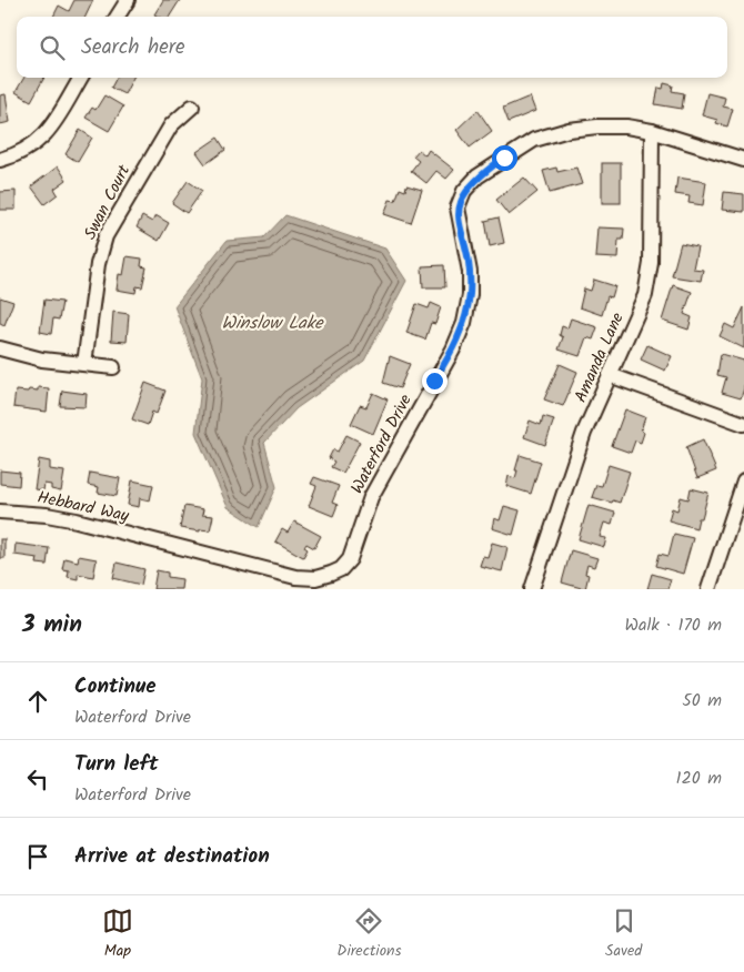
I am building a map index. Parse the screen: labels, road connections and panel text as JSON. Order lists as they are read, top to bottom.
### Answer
{
  "streets": {
    "street": [
      "Swan Court",
      "Amanda Lane",
      "Waterford Drive",
      "Hebbard Way"
    ]
  },
  "crossings": [
    ["Amanda Lane", "Waterford Drive"],
    ["Waterford Drive", "Hebbard Way"]
  ],
  "water": ["Winslow Lake"],
  "page": {
    "search": "Search here",
    "heading": ["3 min", "Walk · 170 m"],
    "list": [
      ["Continue", "Waterford Drive", "50 m"],
      ["Turn left", "Waterford Drive", "120 m"],
      "Arrive at destination"
    ],
    "nav": ["Map", "Directions", "Saved"]
  }
}
